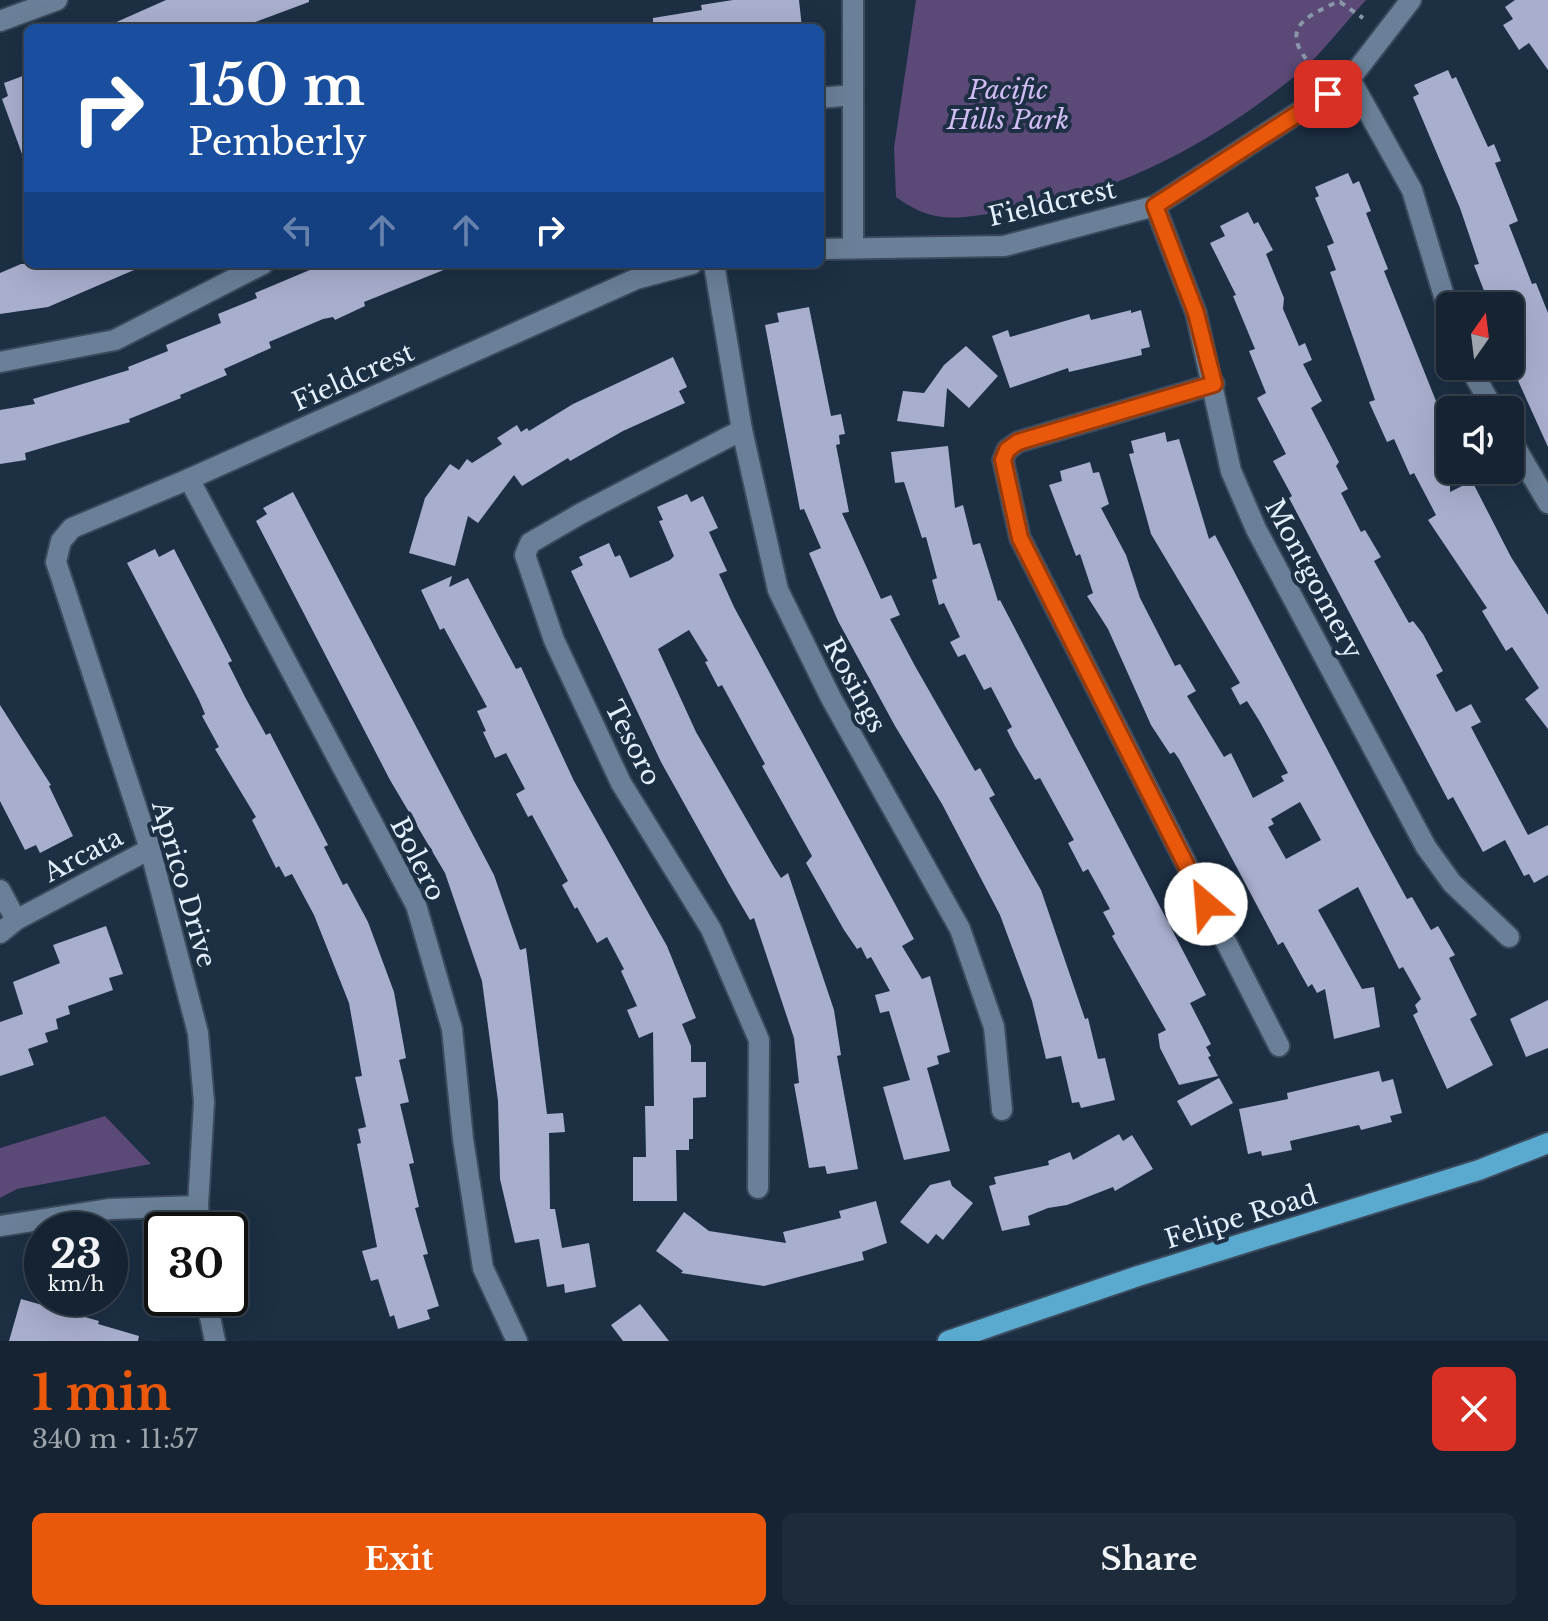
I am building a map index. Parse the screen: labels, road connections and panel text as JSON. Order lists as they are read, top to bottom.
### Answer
{
  "streets": {
    "main road": ["Felipe Road"],
    "street": [
      "Fieldcrest",
      "Montgomery",
      "Rosings",
      "Tesoro",
      "Arcata",
      "Bolero",
      "Aprico Drive"
    ]
  },
  "crossings": [
    ["Fieldcrest", "Montgomery"],
    ["Fieldcrest", "Bolero"],
    ["Fieldcrest", "Aprico Drive"],
    ["Rosings", "Tesoro"],
    ["Arcata", "Aprico Drive"]
  ],
  "parks": ["Pacific Hills Park"],
  "north": "top",
  "page": {
    "turn": ["150 m", "Pemberly"],
    "speed": "23 km/h",
    "limit": "30",
    "heading": ["1 min", "340 m · 11:57"],
    "buttons": ["Exit", "Share"]
  }
}
